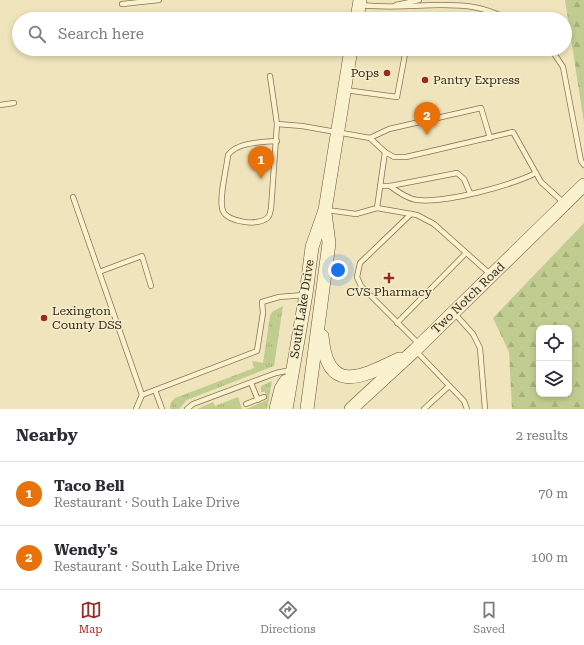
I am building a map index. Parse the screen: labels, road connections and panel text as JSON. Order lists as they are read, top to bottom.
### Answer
{
  "streets": {
    "main road": ["Two Notch Road", "South Lake Drive"]
  },
  "places": {
    "other": ["Pops", "Pantry Express", "Lexington County DSS"],
    "health": ["CVS Pharmacy"]
  },
  "page": {
    "search": "Search here",
    "pins": ["2", "1"],
    "heading": ["Nearby", "2 results"],
    "list": [
      {
        "mark": "1",
        "name": "Taco Bell",
        "note": "Restaurant · South Lake Drive",
        "value": "70 m"
      },
      {
        "mark": "2",
        "name": "Wendy's",
        "note": "Restaurant · South Lake Drive",
        "value": "100 m"
      }
    ],
    "nav": ["Map", "Directions", "Saved"]
  }
}
